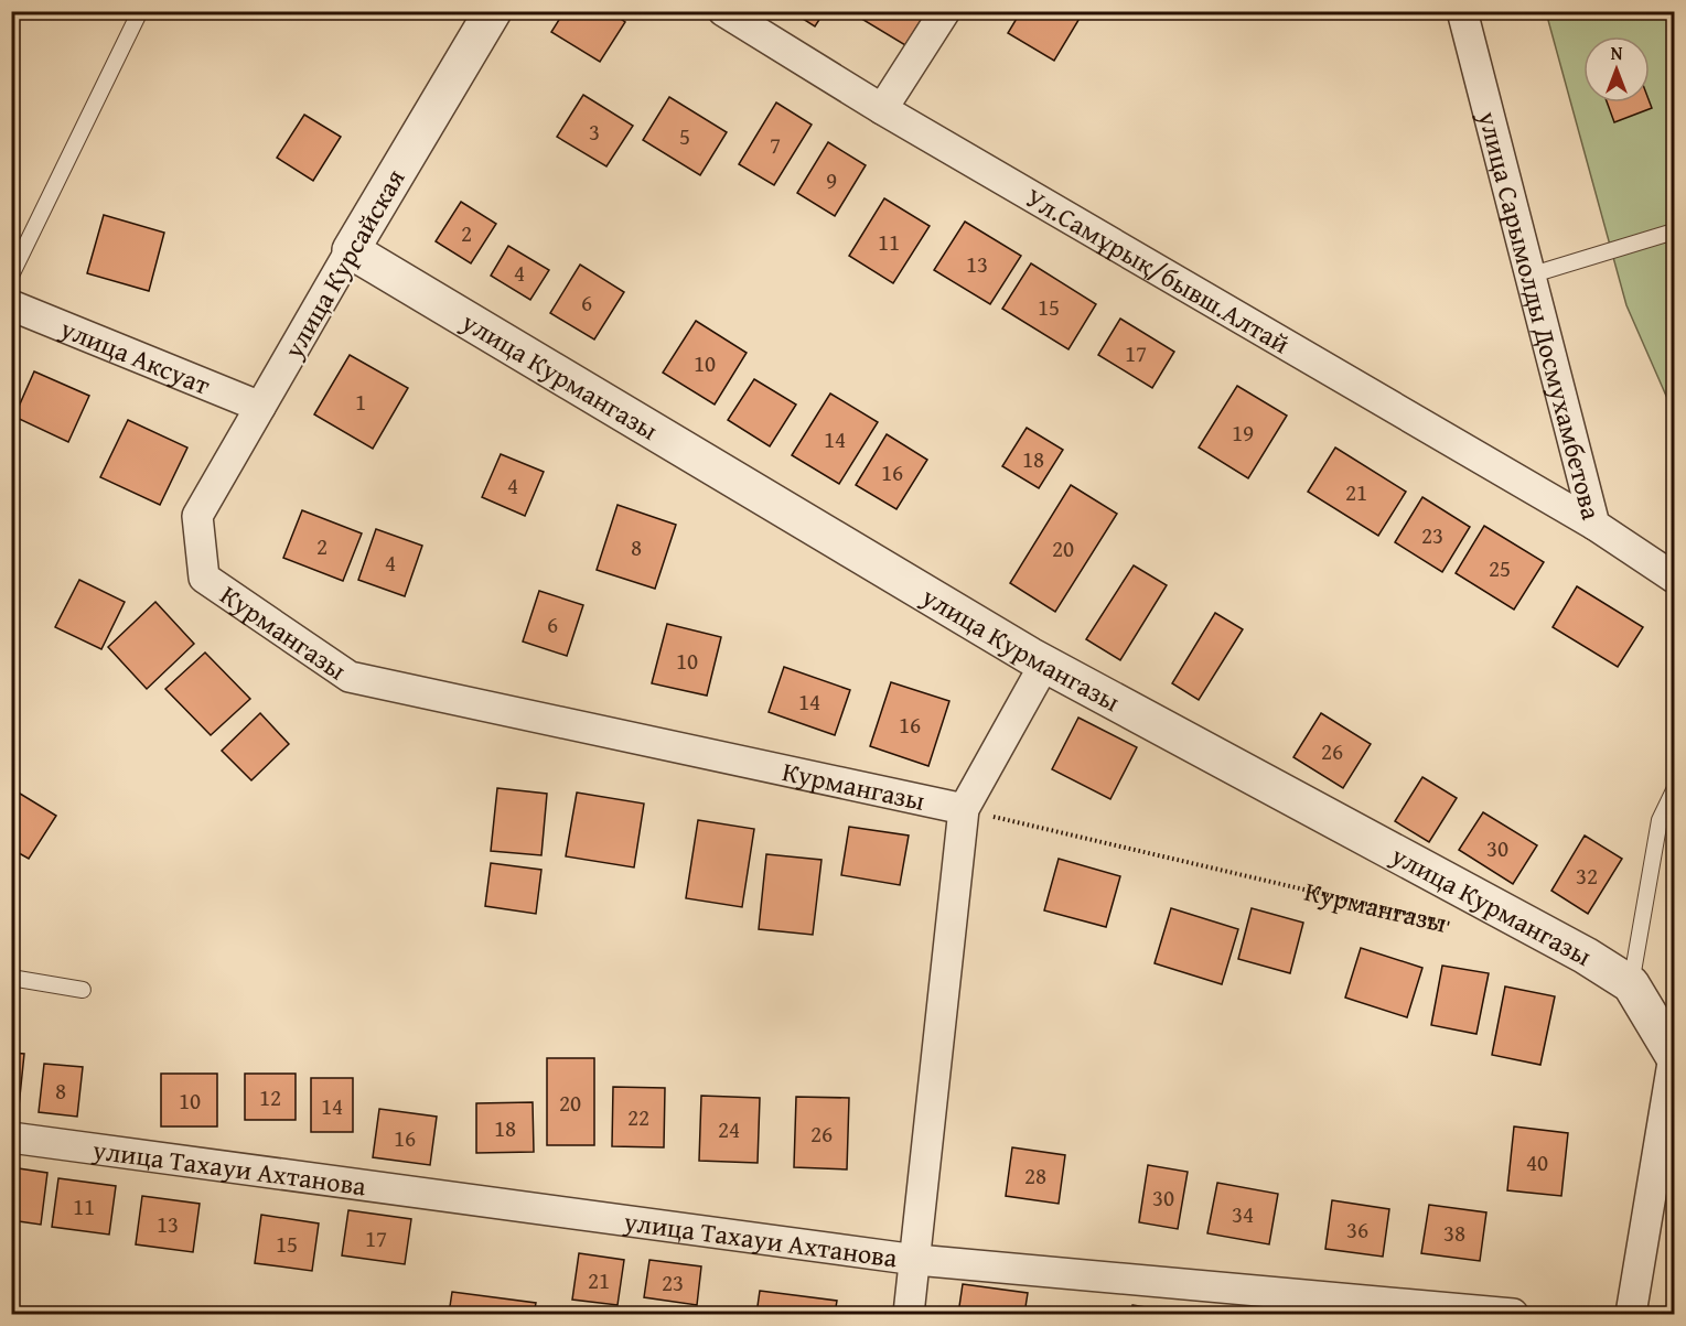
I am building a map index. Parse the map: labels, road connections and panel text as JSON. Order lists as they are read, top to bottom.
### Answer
{
  "streets": {
    "street": [
      "улица Курсайская",
      "Ул.Самұрық/бывш.Алтай",
      "улица Сарымолды Досмухамбетова",
      "улица Аксуат",
      "улица Курмангазы",
      "Курмангазы",
      "улица Тахауи Ахтанова"
    ]
  },
  "crossings": [
    ["улица Курсайская", "улица Аксуат"],
    ["улица Курсайская", "улица Курмангазы"],
    ["улица Курсайская", "Курмангазы"],
    ["Ул.Самұрық/бывш.Алтай", "улица Сарымолды Досмухамбетова"]
  ],
  "house_numbers": [
    "3",
    "5",
    "7",
    "9",
    "2",
    "11",
    "13",
    "4",
    "6",
    "15",
    "17",
    "10",
    "1",
    "19",
    "14",
    "18",
    "16",
    "4",
    "21",
    "23",
    "2",
    "8",
    "20",
    "4",
    "25",
    "6",
    "10",
    "14",
    "16",
    "26",
    "30",
    "32",
    "8",
    "12",
    "10",
    "20",
    "14",
    "22",
    "18",
    "24",
    "26",
    "16",
    "40",
    "28",
    "30",
    "11",
    "34",
    "13",
    "36",
    "38",
    "17",
    "15",
    "21",
    "23"
  ],
  "north": "top"
}
